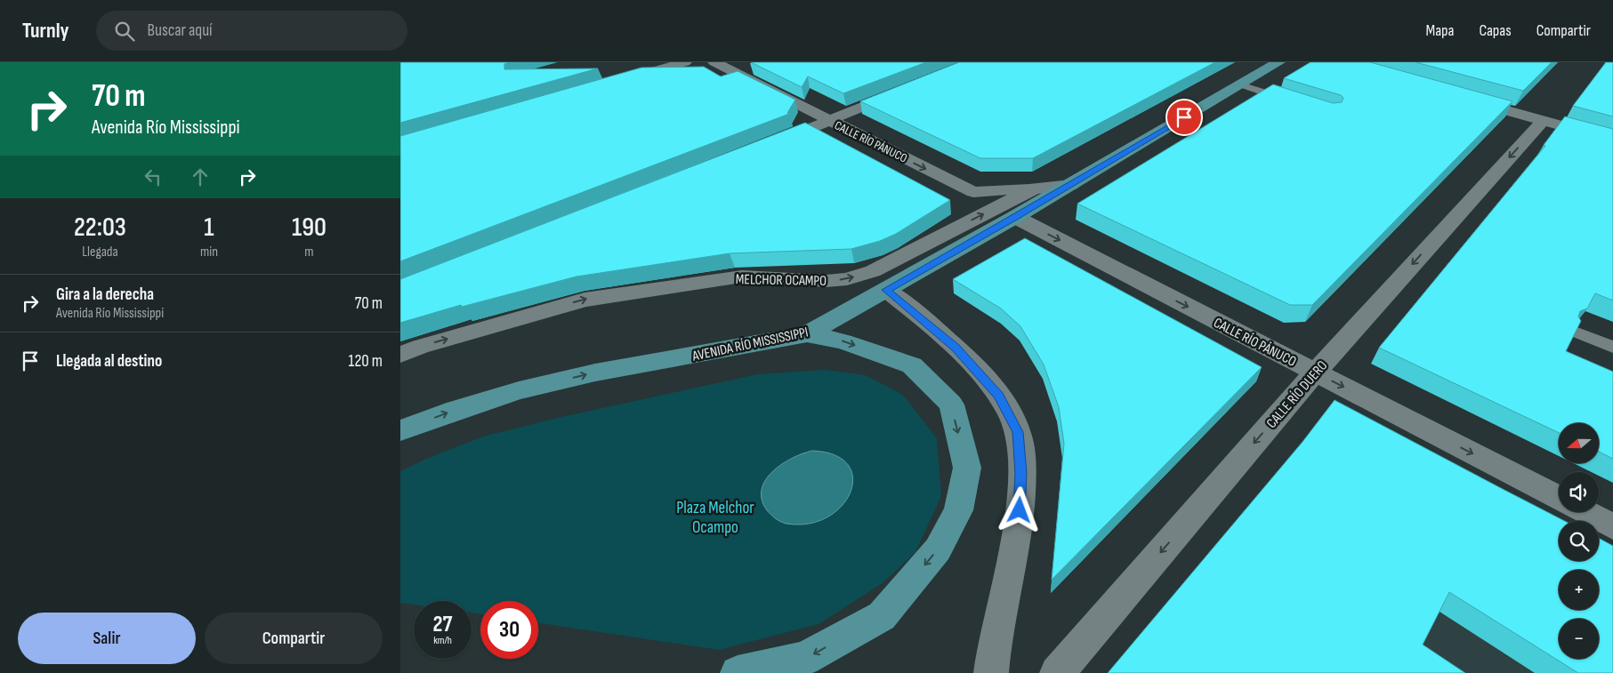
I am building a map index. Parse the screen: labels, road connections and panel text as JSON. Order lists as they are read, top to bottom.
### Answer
{
  "streets": {
    "main road": ["AVENIDA RÍO MISSISSIPPI"],
    "street": ["CALLE RÍO PÁNUCO", "MELCHOR OCAMPO", "CALLE RÍO DUERO"]
  },
  "crossings": [
    ["CALLE RÍO PÁNUCO", "MELCHOR OCAMPO"],
    ["CALLE RÍO PÁNUCO", "AVENIDA RÍO MISSISSIPPI"],
    ["CALLE RÍO PÁNUCO", "CALLE RÍO DUERO"],
    ["MELCHOR OCAMPO", "AVENIDA RÍO MISSISSIPPI"]
  ],
  "one_way": ["CALLE RÍO PÁNUCO", "AVENIDA RÍO MISSISSIPPI", "CALLE RÍO DUERO"],
  "parks": ["Plaza Melchor Ocampo"],
  "north": "left",
  "page": {
    "header": "Turnly",
    "search": "Buscar aquí",
    "nav": ["Mapa", "Capas", "Compartir"],
    "turn": ["70 m", "Avenida Río Mississippi"],
    "eta": [
      "22:03",
      "Llegada",
      "1",
      "min",
      "190",
      "m"
    ],
    "list": [
      {
        "name": "Gira a la derecha",
        "note": "Avenida Río Mississippi",
        "value": "70 m"
      },
      {
        "name": "Llegada al destino",
        "value": "120 m"
      }
    ],
    "map_buttons": ["+", "−"],
    "speed": "27 km/h",
    "limit": "30",
    "buttons": ["Salir", "Compartir"]
  }
}
